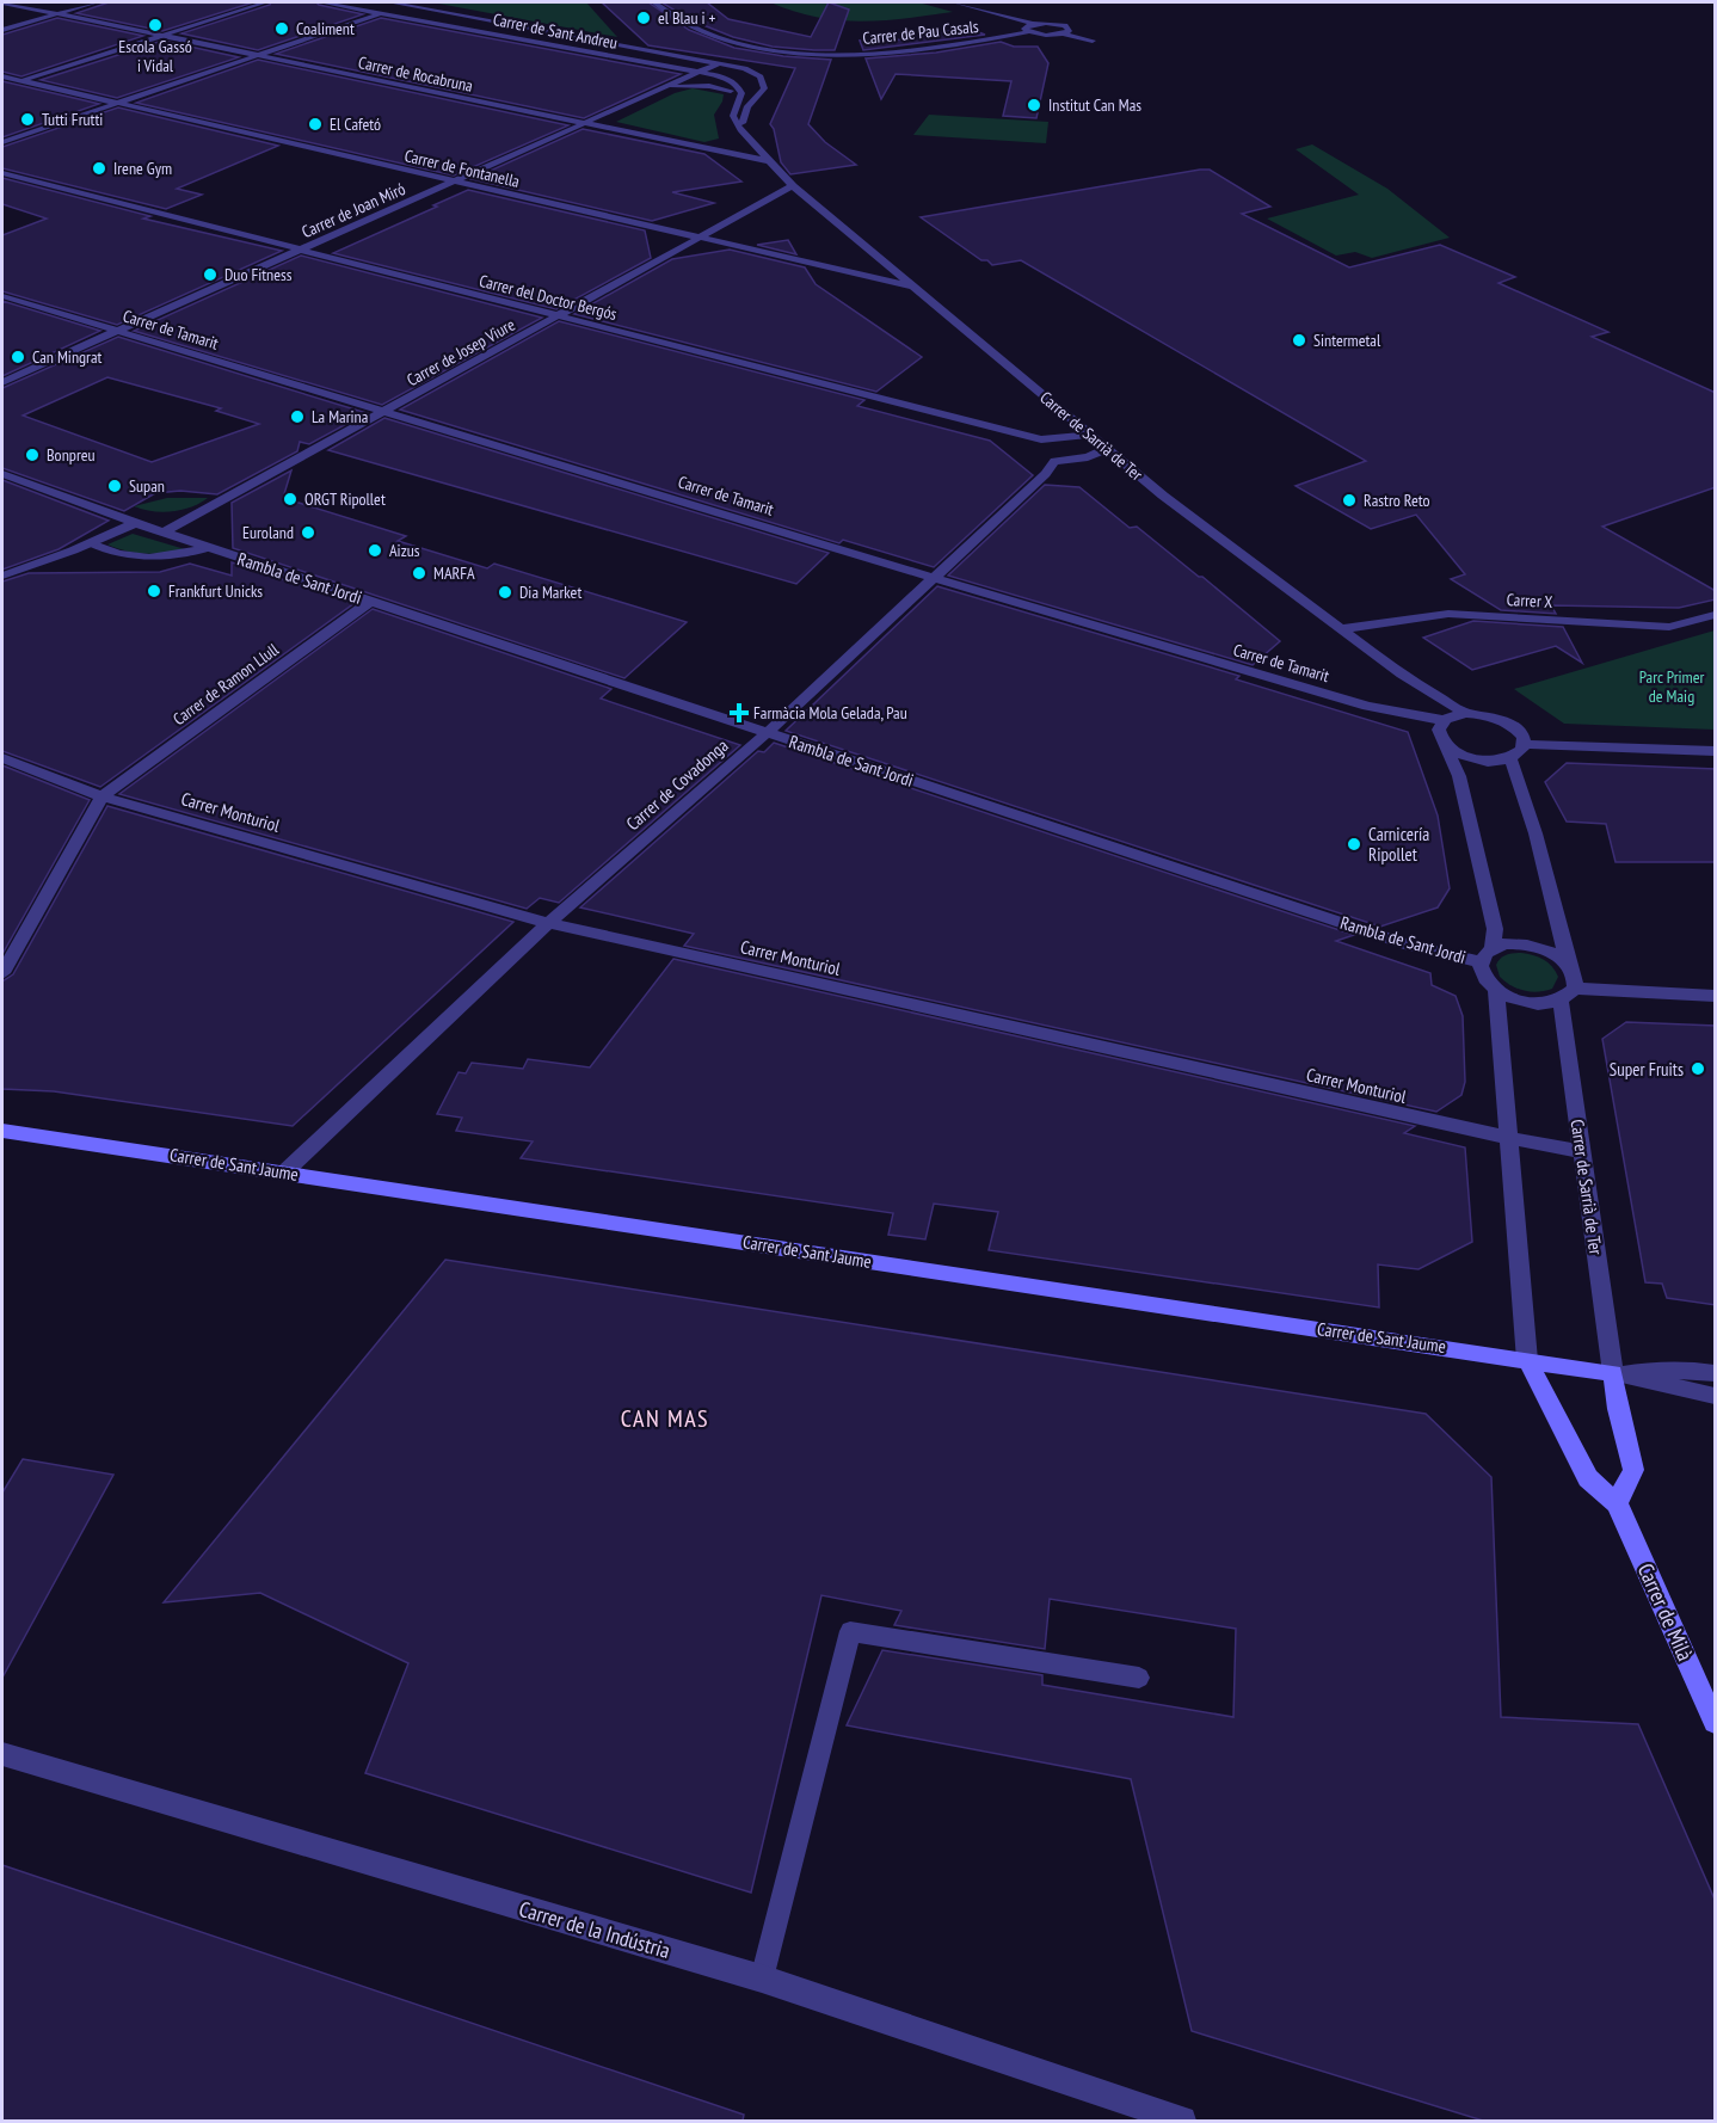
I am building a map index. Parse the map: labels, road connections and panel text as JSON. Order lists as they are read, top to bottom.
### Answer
{
  "streets": {
    "street": [
      "Carrer de Sant Andreu",
      "Carrer de Pau Casals",
      "Carrer de Rocabruna",
      "Carrer de Fontanella",
      "Carrer de Joan Miró",
      "Carrer del Doctor Bergós",
      "Carrer de Tamarit",
      "Carrer de Josep Viure",
      "Carrer de Sarrià de Ter",
      "Rambla de Sant Jordi",
      "Carrer X",
      "Carrer de Ramon Llull",
      "Carrer de Covadonga",
      "Carrer Monturiol",
      "Carrer de Sant Jaume",
      "Carrer de Milà",
      "Carrer de la Indústria"
    ]
  },
  "crossings": [
    ["Carrer de Sant Andreu", "Carrer de Joan Miró"],
    ["Carrer de Rocabruna", "Carrer de Joan Miró"],
    ["Carrer de Rocabruna", "Carrer de Sarrià de Ter"],
    ["Carrer de Fontanella", "Carrer de Joan Miró"],
    ["Carrer de Fontanella", "Carrer de Josep Viure"],
    ["Carrer de Fontanella", "Carrer de Sarrià de Ter"],
    ["Carrer de Joan Miró", "Carrer del Doctor Bergós"],
    ["Carrer de Joan Miró", "Carrer de Tamarit"],
    ["Carrer del Doctor Bergós", "Carrer de Josep Viure"],
    ["Carrer del Doctor Bergós", "Carrer de Sarrià de Ter"],
    ["Carrer de Tamarit", "Carrer de Josep Viure"],
    ["Carrer de Tamarit", "Carrer de Covadonga"],
    ["Carrer de Josep Viure", "Carrer de Sarrià de Ter"],
    ["Carrer de Josep Viure", "Rambla de Sant Jordi"],
    ["Carrer de Sarrià de Ter", "Rambla de Sant Jordi"],
    ["Carrer de Sarrià de Ter", "Carrer X"],
    ["Carrer de Sarrià de Ter", "Carrer de Covadonga"],
    ["Carrer de Sarrià de Ter", "Carrer Monturiol"],
    ["Carrer de Sarrià de Ter", "Carrer de Sant Jaume"],
    ["Rambla de Sant Jordi", "Carrer de Ramon Llull"],
    ["Rambla de Sant Jordi", "Carrer de Covadonga"],
    ["Carrer de Ramon Llull", "Carrer Monturiol"],
    ["Carrer de Covadonga", "Carrer Monturiol"],
    ["Carrer de Covadonga", "Carrer de Sant Jaume"],
    ["Carrer de Sant Jaume", "Carrer de Milà"]
  ],
  "districts": ["CAN MAS"],
  "parks": ["Parc Primer de Maig"],
  "places": {
    "other": [
      "el Blau i +",
      "Escola Gassó i Vidal",
      "Coaliment",
      "Institut Can Mas",
      "Tutti Frutti",
      "El Cafetó",
      "Irene Gym",
      "Duo Fitness",
      "Sintermetal",
      "Can Mingrat",
      "La Marina",
      "Bonpreu",
      "Supan",
      "ORGT Ripollet",
      "Rastro Reto",
      "Euroland",
      "Aizus",
      "MARFA",
      "Frankfurt Unicks",
      "Dia Market",
      "Carnicería Ripollet",
      "Super Fruits"
    ],
    "health": ["Farmàcia Mola Gelada, Pau"]
  }
}
